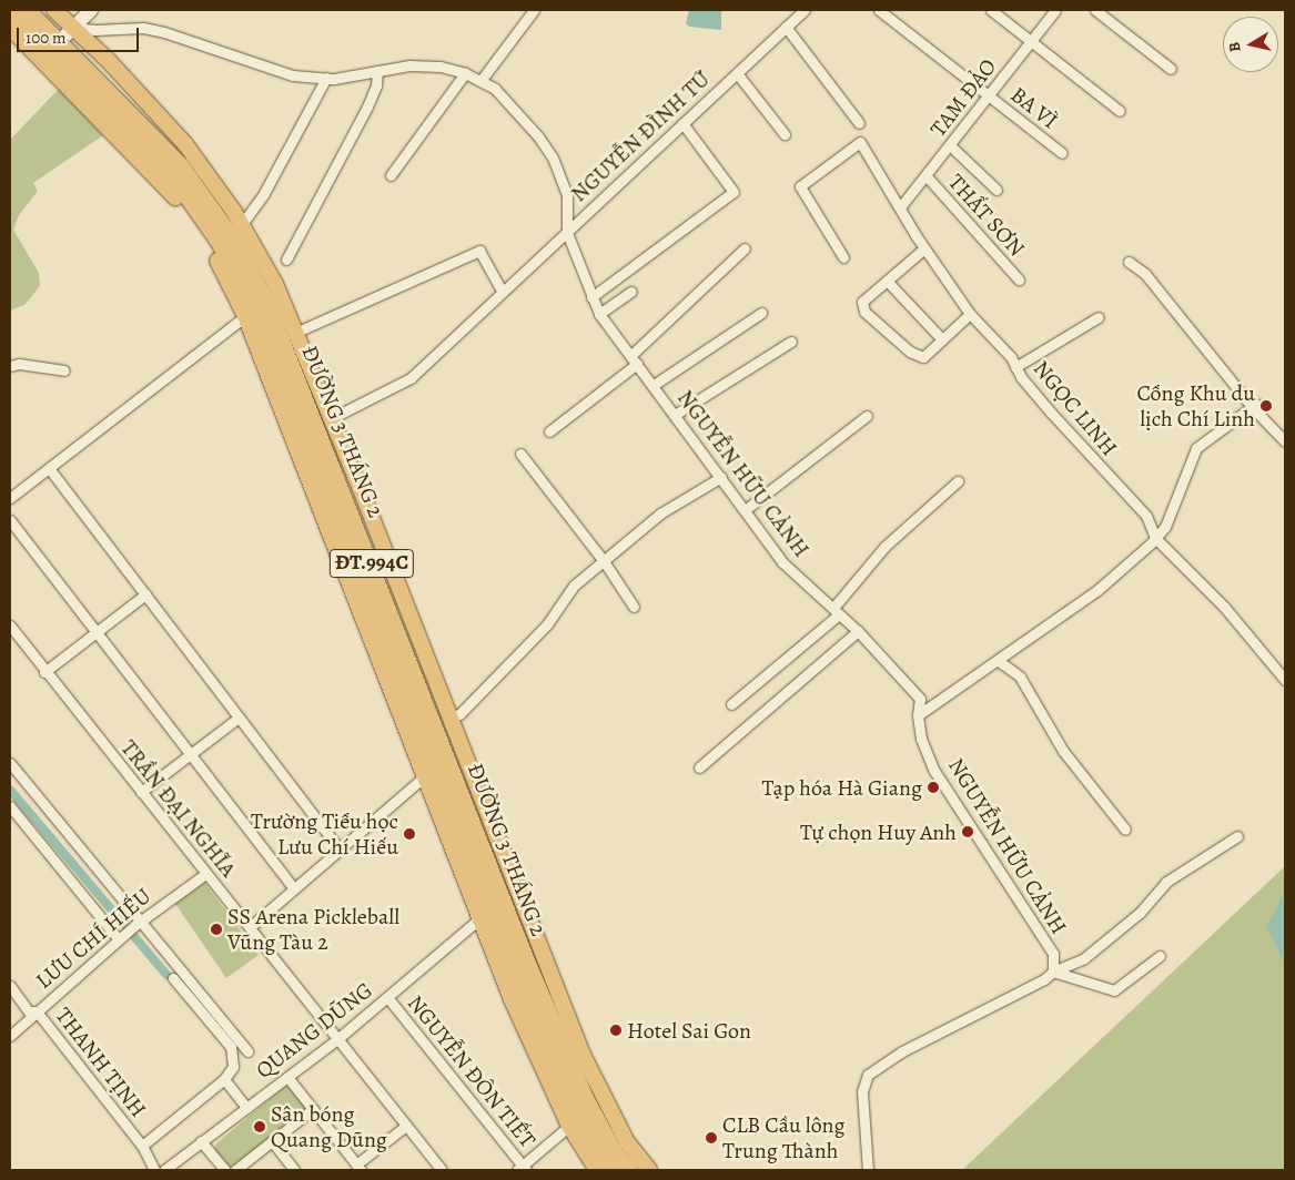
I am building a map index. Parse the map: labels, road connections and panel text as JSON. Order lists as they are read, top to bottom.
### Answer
{
  "streets": {
    "main road": ["ĐƯỜNG 3 THÁNG 2", "ĐT.994C"],
    "street": [
      "TAM ĐẢO",
      "BA VÌ",
      "NGUYỄN ĐÌNH TỨ",
      "THẤT SƠN",
      "NGỌC LINH",
      "NGUYỄN HỮU CẢNH",
      "TRẦN ĐẠI NGHĨA",
      "LƯU CHÍ HIẾU",
      "QUANG DŨNG",
      "THANH TỊNH",
      "NGUYỄN ĐÔN TIẾT"
    ]
  },
  "crossings": [
    ["TAM ĐẢO", "BA VÌ"],
    ["TAM ĐẢO", "THẤT SƠN"],
    ["TAM ĐẢO", "NGỌC LINH"],
    ["NGUYỄN ĐÌNH TỨ", "ĐƯỜNG 3 THÁNG 2"],
    ["NGUYỄN ĐÌNH TỨ", "NGUYỄN HỮU CẢNH"],
    ["ĐƯỜNG 3 THÁNG 2", "NGUYỄN HỮU CẢNH"],
    ["ĐƯỜNG 3 THÁNG 2", "QUANG DŨNG"],
    ["TRẦN ĐẠI NGHĨA", "LƯU CHÍ HIẾU"],
    ["TRẦN ĐẠI NGHĨA", "QUANG DŨNG"],
    ["LƯU CHÍ HIẾU", "THANH TỊNH"],
    ["QUANG DŨNG", "NGUYỄN ĐÔN TIẾT"]
  ],
  "places": [
    "Cổng Khu du lịch Chí Linh",
    "Tạp hóa Hà Giang",
    "Tự chọn Huy Anh",
    "Trường Tiểu học Lưu Chí Hiếu",
    "SS Arena Pickleball Vũng Tàu 2",
    "Hotel Sai Gon",
    "Sân bóng Quang Dũng",
    "CLB Cầu lông Trung Thành"
  ],
  "scale_bar": "100 m",
  "north": "left"
}
